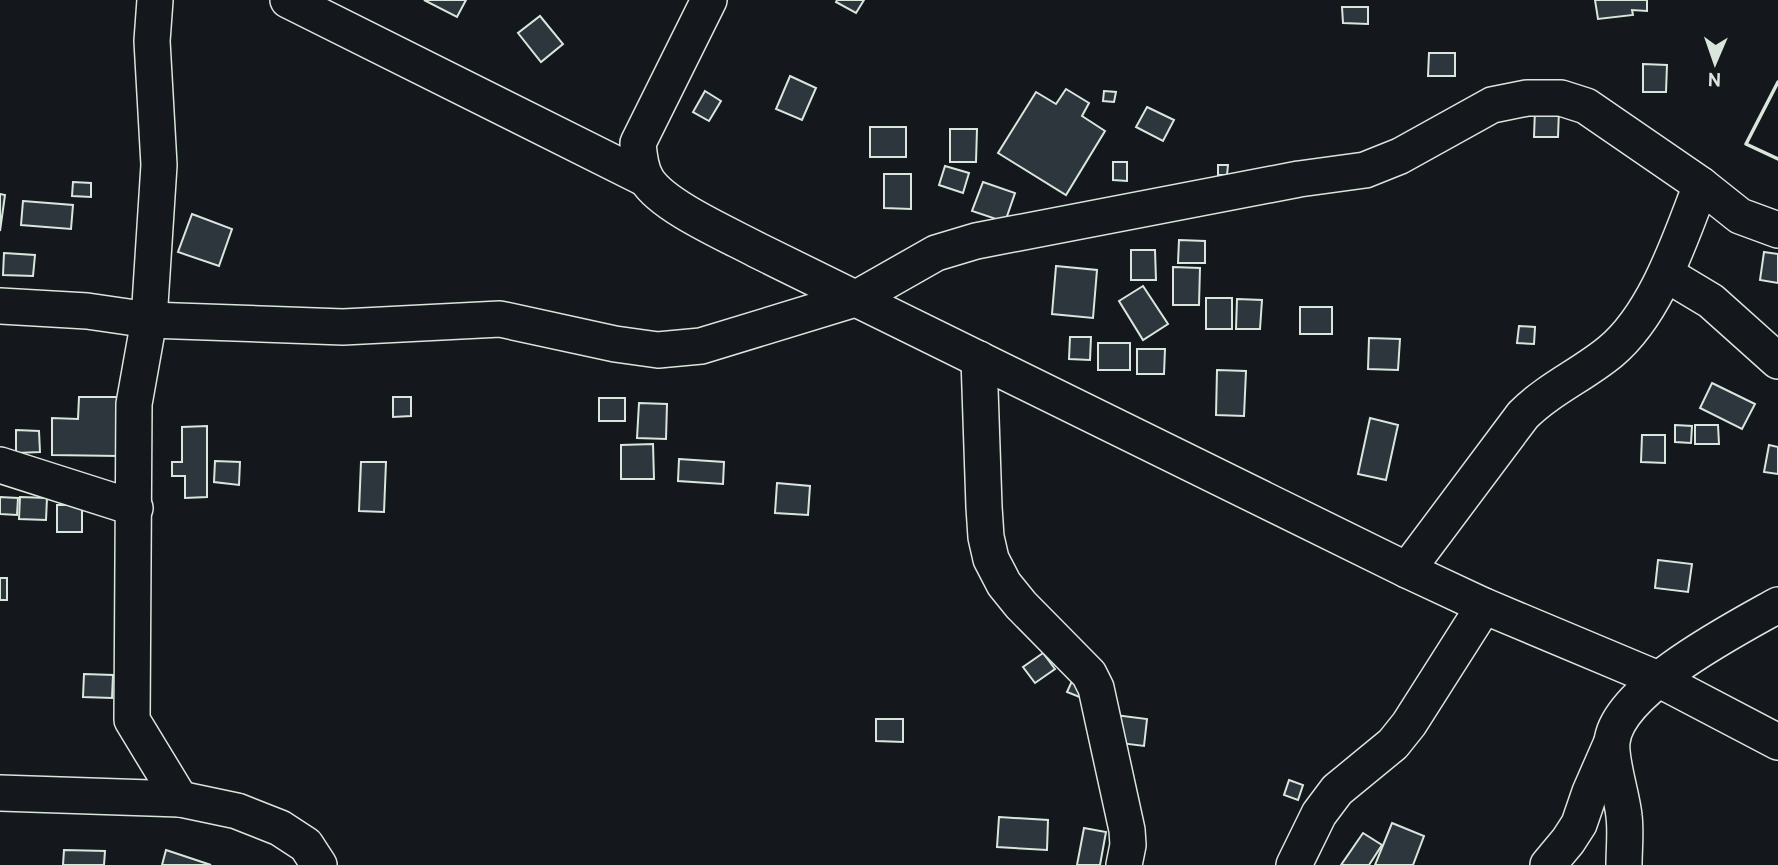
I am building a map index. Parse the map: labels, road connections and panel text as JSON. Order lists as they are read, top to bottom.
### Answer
{
  "north": "bottom"
}
